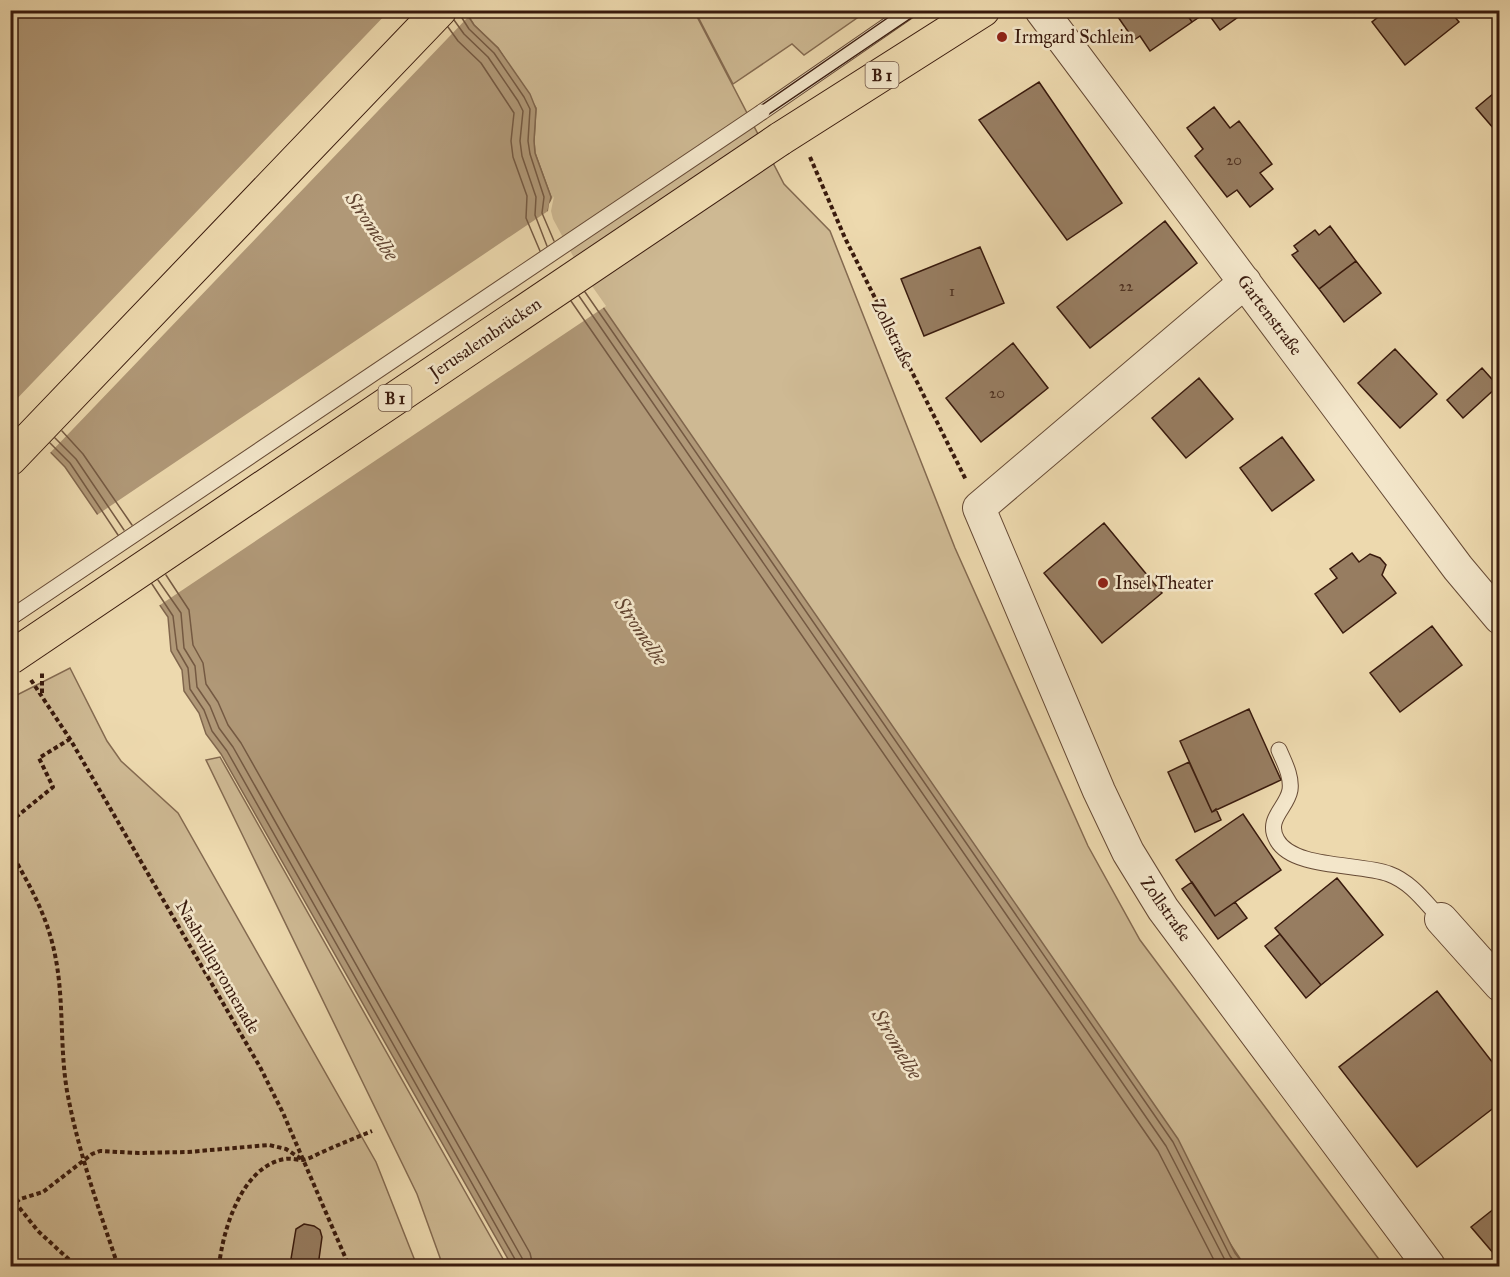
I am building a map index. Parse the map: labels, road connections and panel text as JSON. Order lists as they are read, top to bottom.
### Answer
{
  "streets": {
    "main road": ["B 1", "Jerusalembrücken"],
    "street": ["Gartenstraße", "Zollstraße"],
    "path": ["Nashvillepromenade"]
  },
  "water": ["Stromelbe"],
  "places": ["Irmgard Schlein", "Insel Theater"],
  "house_numbers": [
    "20",
    "22",
    "1",
    "20"
  ]
}
